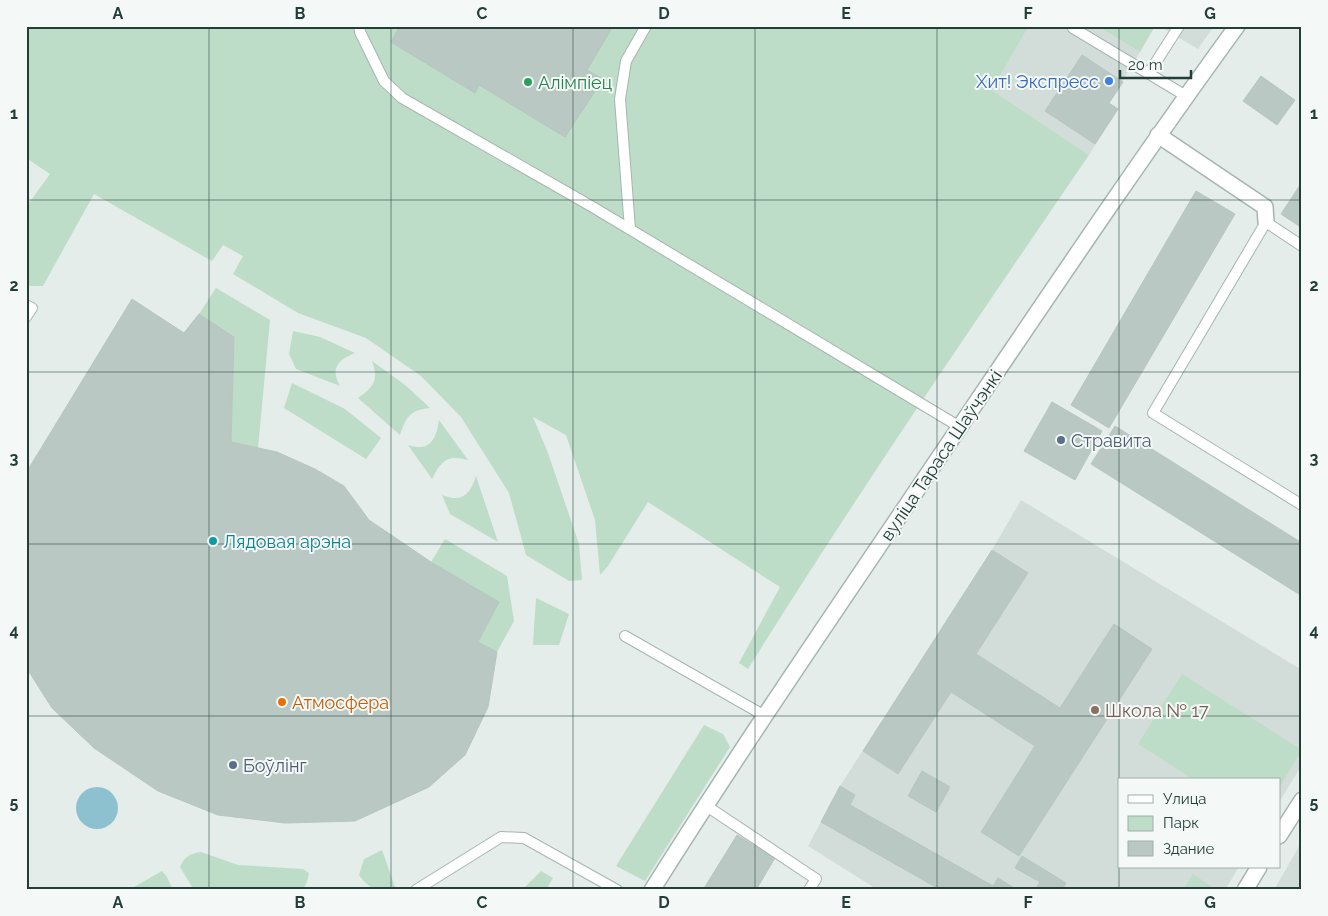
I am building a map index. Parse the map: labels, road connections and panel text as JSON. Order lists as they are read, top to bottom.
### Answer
{
  "streets": {
    "street": ["вуліца Тараса Шаўчэнкі"]
  },
  "places": [
    "Хит! Экспресс",
    "Алімпіец",
    "Стравита",
    "Лядовая арэна",
    "Атмосфера",
    "Школа № 17",
    "Боўлінг"
  ],
  "legend": ["Улица", "Парк", "Здание"],
  "scale_bar": "20 m",
  "grid": {
    "columns": [
      "A",
      "B",
      "C",
      "D",
      "E",
      "F",
      "G"
    ],
    "rows": [
      "1",
      "2",
      "3",
      "4",
      "5"
    ]
  }
}
